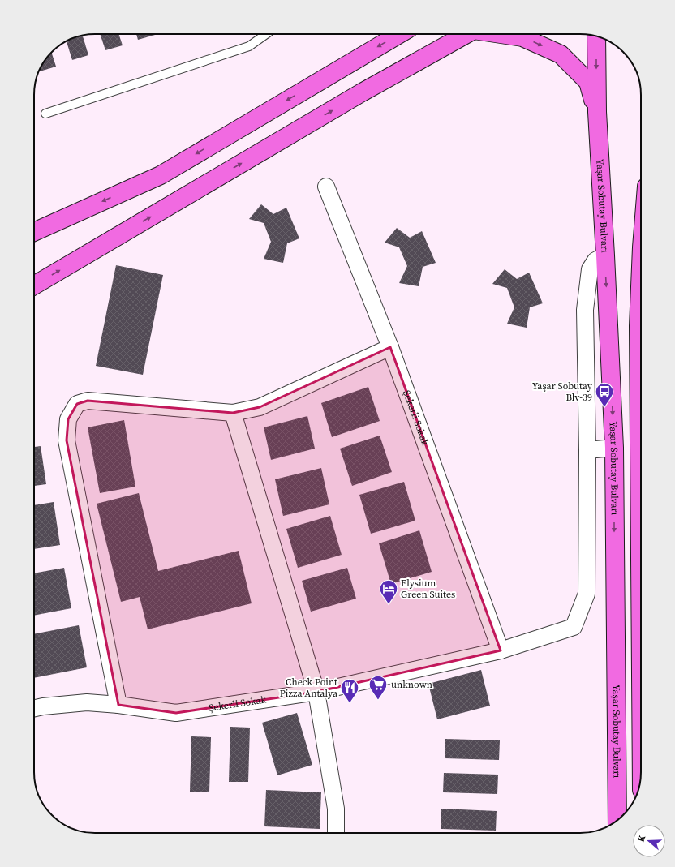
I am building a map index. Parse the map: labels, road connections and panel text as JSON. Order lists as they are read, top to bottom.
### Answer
{
  "streets": {
    "main road": ["Yaşar Sobutay Bulvarı"],
    "street": ["Şekerli Sokak"]
  },
  "crossings": [
    ["Yaşar Sobutay Bulvarı", "Şekerli Sokak"]
  ],
  "places": {
    "bus stop": ["Yaşar Sobutay Blv-39"],
    "hotel": ["Elysium Green Suites"],
    "supermarket": ["unknown"],
    "restaurant": ["Check Point Pizza Antalya"]
  },
  "north": "left"
}
